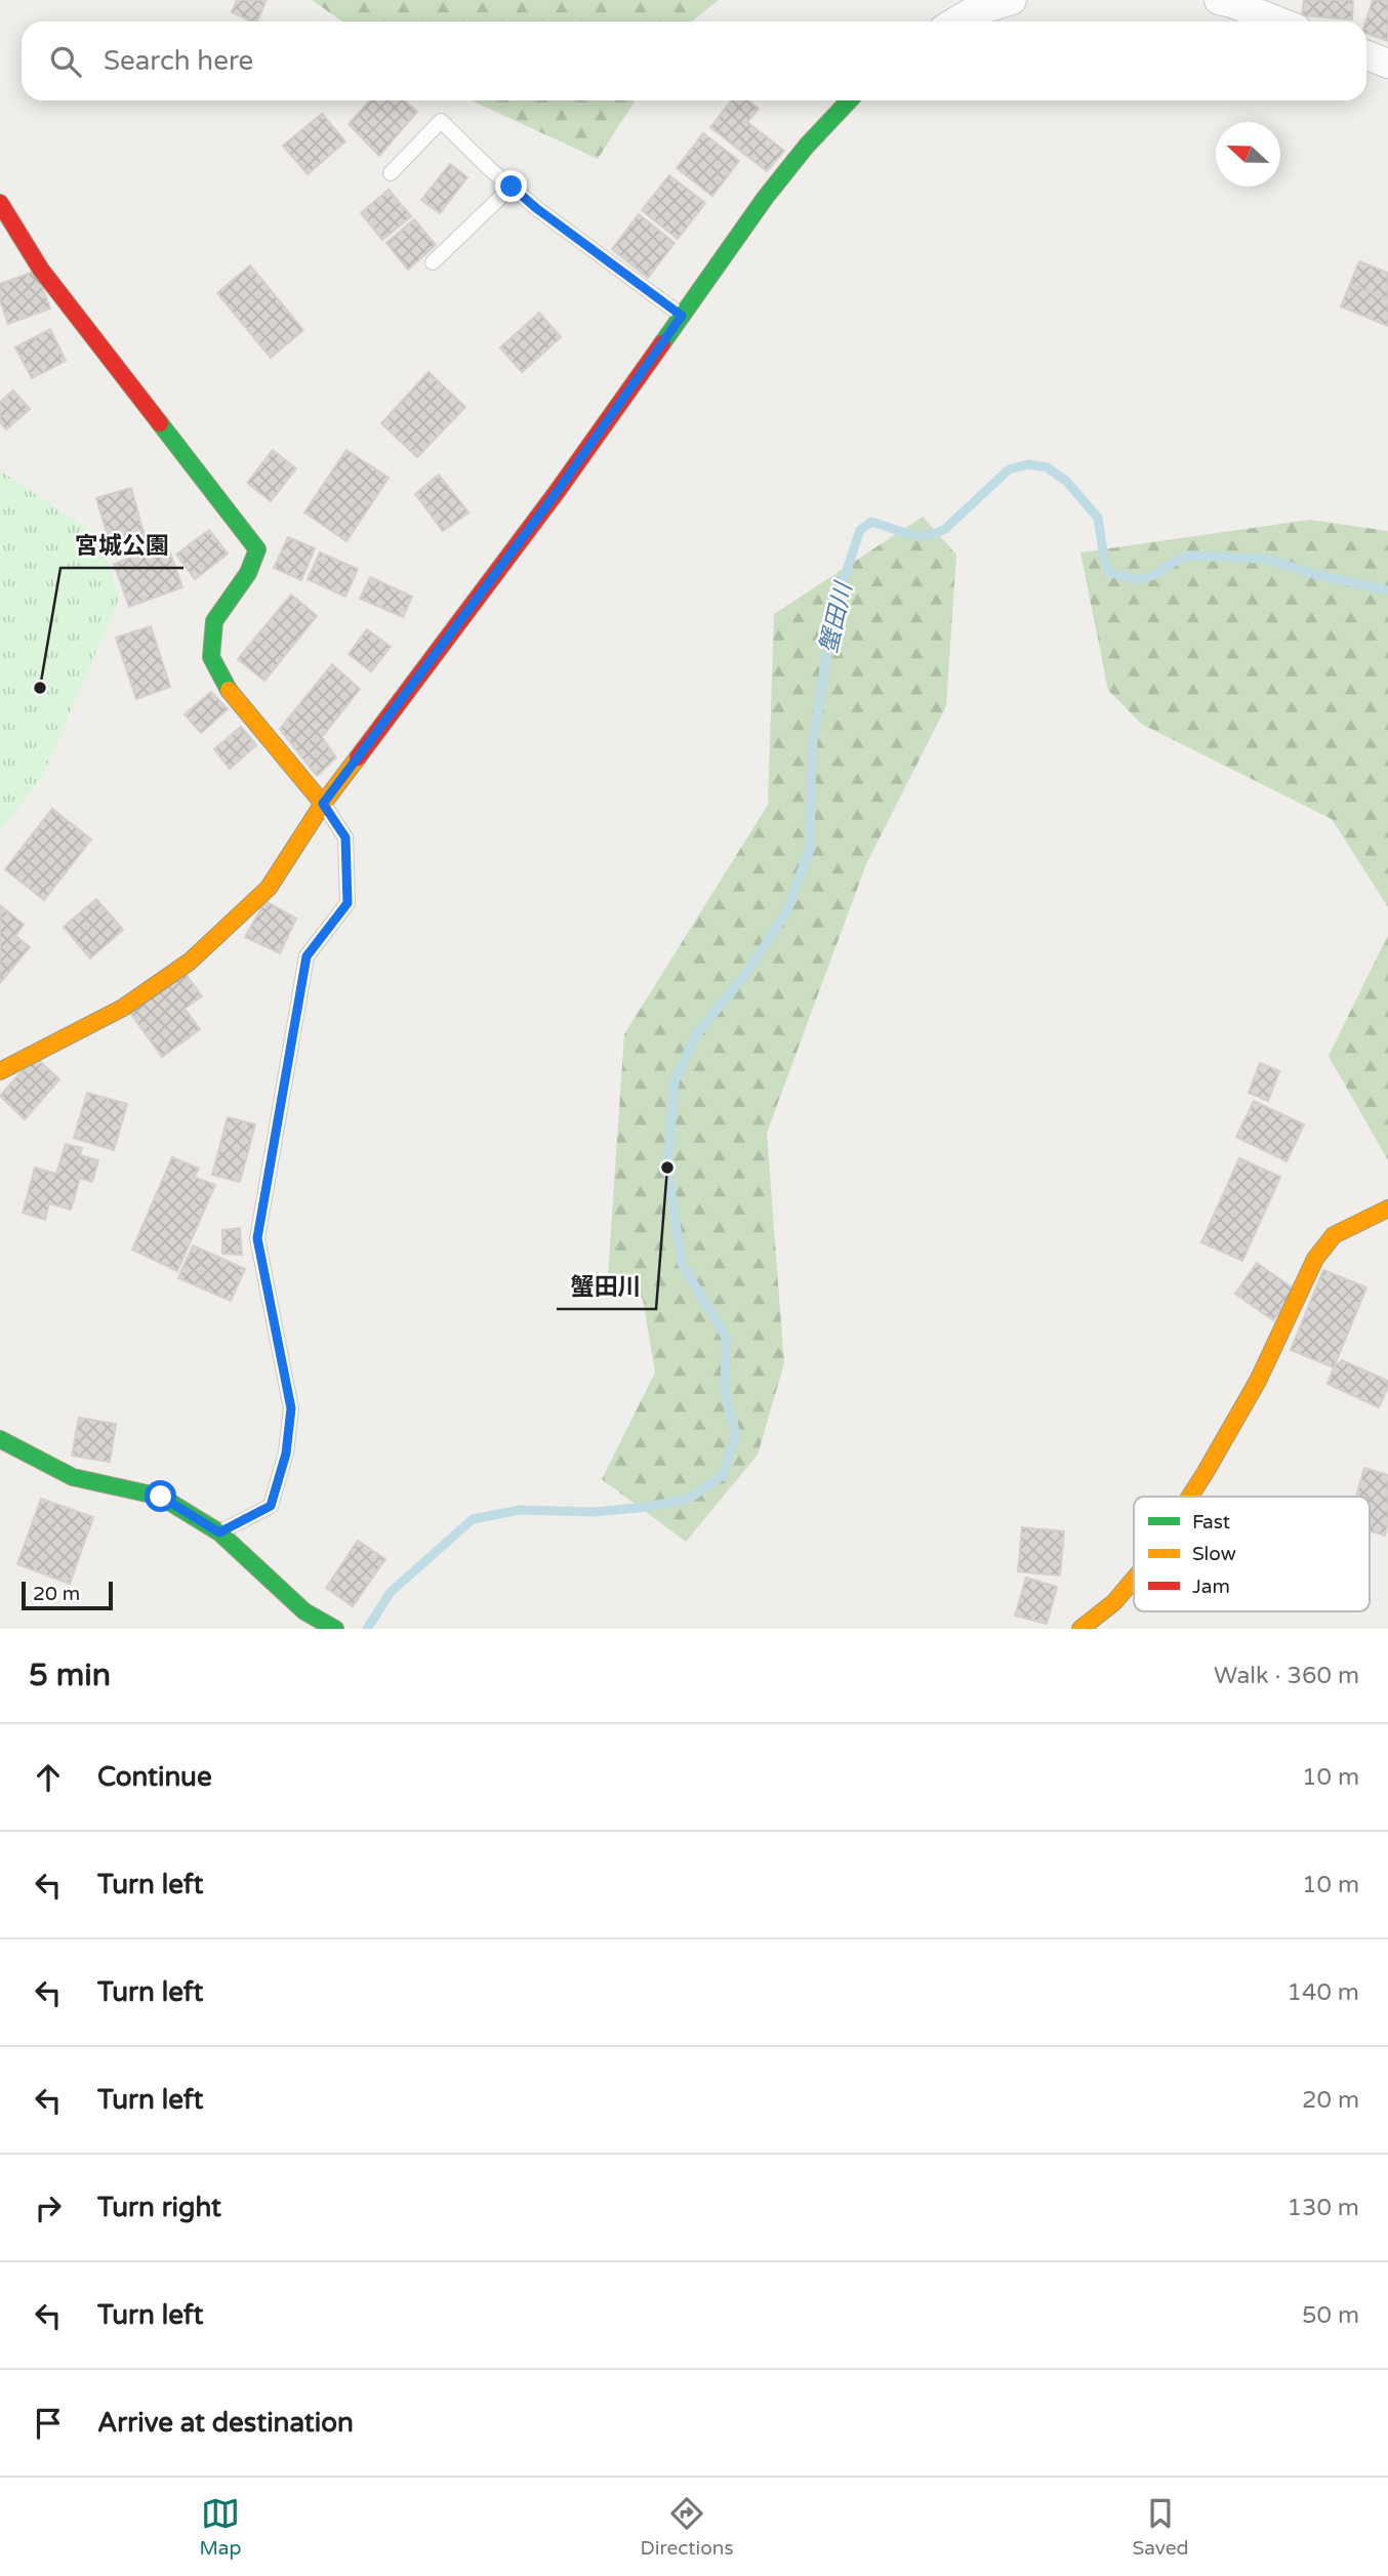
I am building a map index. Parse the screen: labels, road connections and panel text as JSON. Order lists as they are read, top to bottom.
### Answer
{
  "water": ["蟹田川"],
  "places": ["宮城公園", "蟹田川"],
  "legend": ["Fast", "Slow", "Jam"],
  "scale_bar": "20 m",
  "north": "left",
  "page": {
    "search": "Search here",
    "scale": "20 m",
    "heading": ["5 min", "Walk · 360 m"],
    "list": [
      ["Continue", "10 m"],
      ["Turn left", "10 m"],
      ["Turn left", "140 m"],
      ["Turn left", "20 m"],
      ["Turn right", "130 m"],
      ["Turn left", "50 m"],
      "Arrive at destination"
    ],
    "nav": ["Map", "Directions", "Saved"]
  }
}
